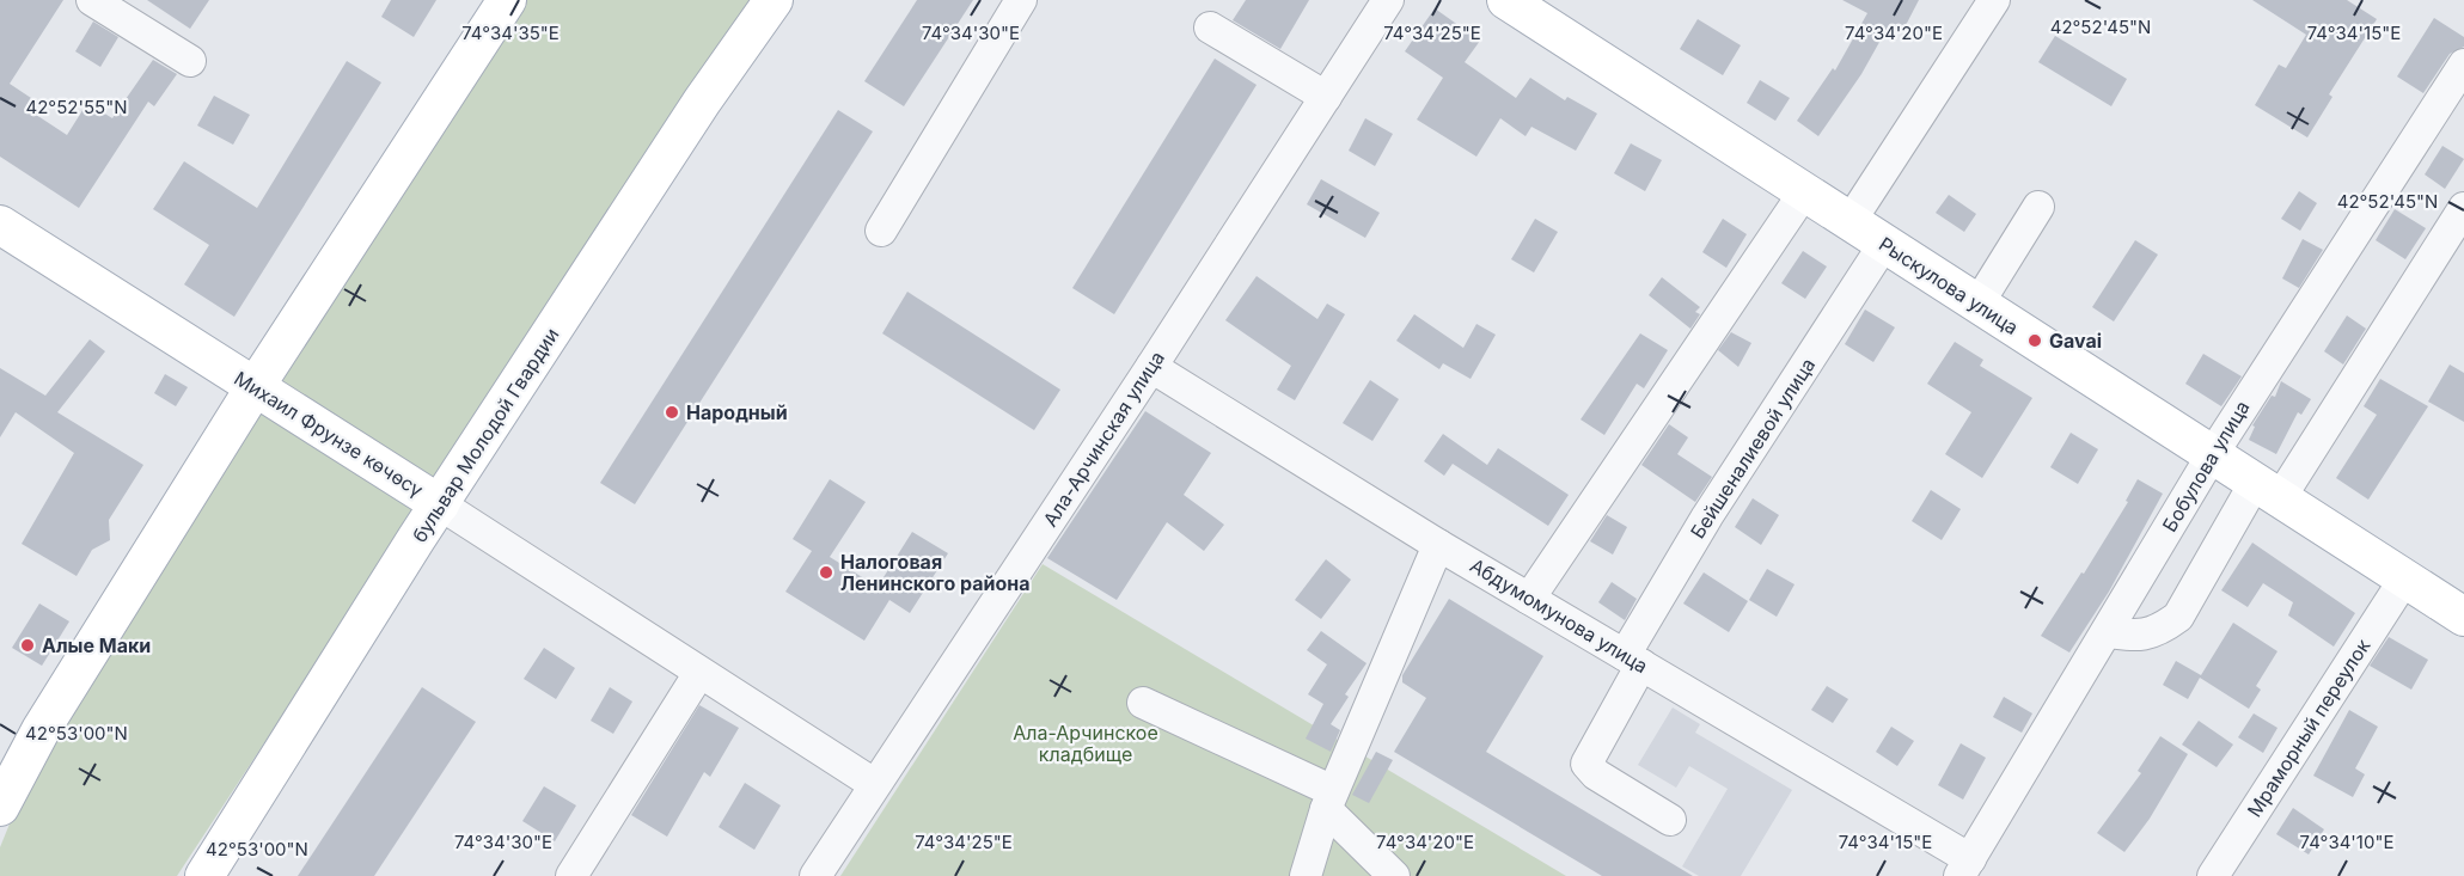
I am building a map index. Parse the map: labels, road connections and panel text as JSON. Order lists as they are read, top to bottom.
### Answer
{
  "streets": {
    "main road": ["Рыскулова улица", "Михаил Фрунзе көчөсү", "бульвар Молодой Гвардии"],
    "street": [
      "Ала-Арчинская улица",
      "Бейшеналиевой улица",
      "Бобулова улица",
      "Абдумомунова улица",
      "Мраморный переулок"
    ]
  },
  "crossings": [
    ["Рыскулова улица", "Бейшеналиевой улица"],
    ["Рыскулова улица", "Бобулова улица"],
    ["Рыскулова улица", "Мраморный переулок"],
    ["Михаил Фрунзе көчөсү", "бульвар Молодой Гвардии"],
    ["Михаил Фрунзе көчөсү", "Ала-Арчинская улица"],
    ["Ала-Арчинская улица", "Абдумомунова улица"],
    ["Бейшеналиевой улица", "Абдумомунова улица"],
    ["Бобулова улица", "Абдумомунова улица"]
  ],
  "parks": ["Ала-Арчинское кладбище"],
  "places": [
    "Gavai",
    "Народный",
    "Налоговая Ленинского района",
    "Алые Маки"
  ],
  "coordinates": [
    "42°52'45\"N",
    "74°34'35\"E",
    "74°34'30\"E",
    "74°34'25\"E",
    "74°34'20\"E",
    "74°34'15\"E",
    "42°52'55\"N",
    "42°53'00\"N",
    "74°34'10\"E"
  ]
}
